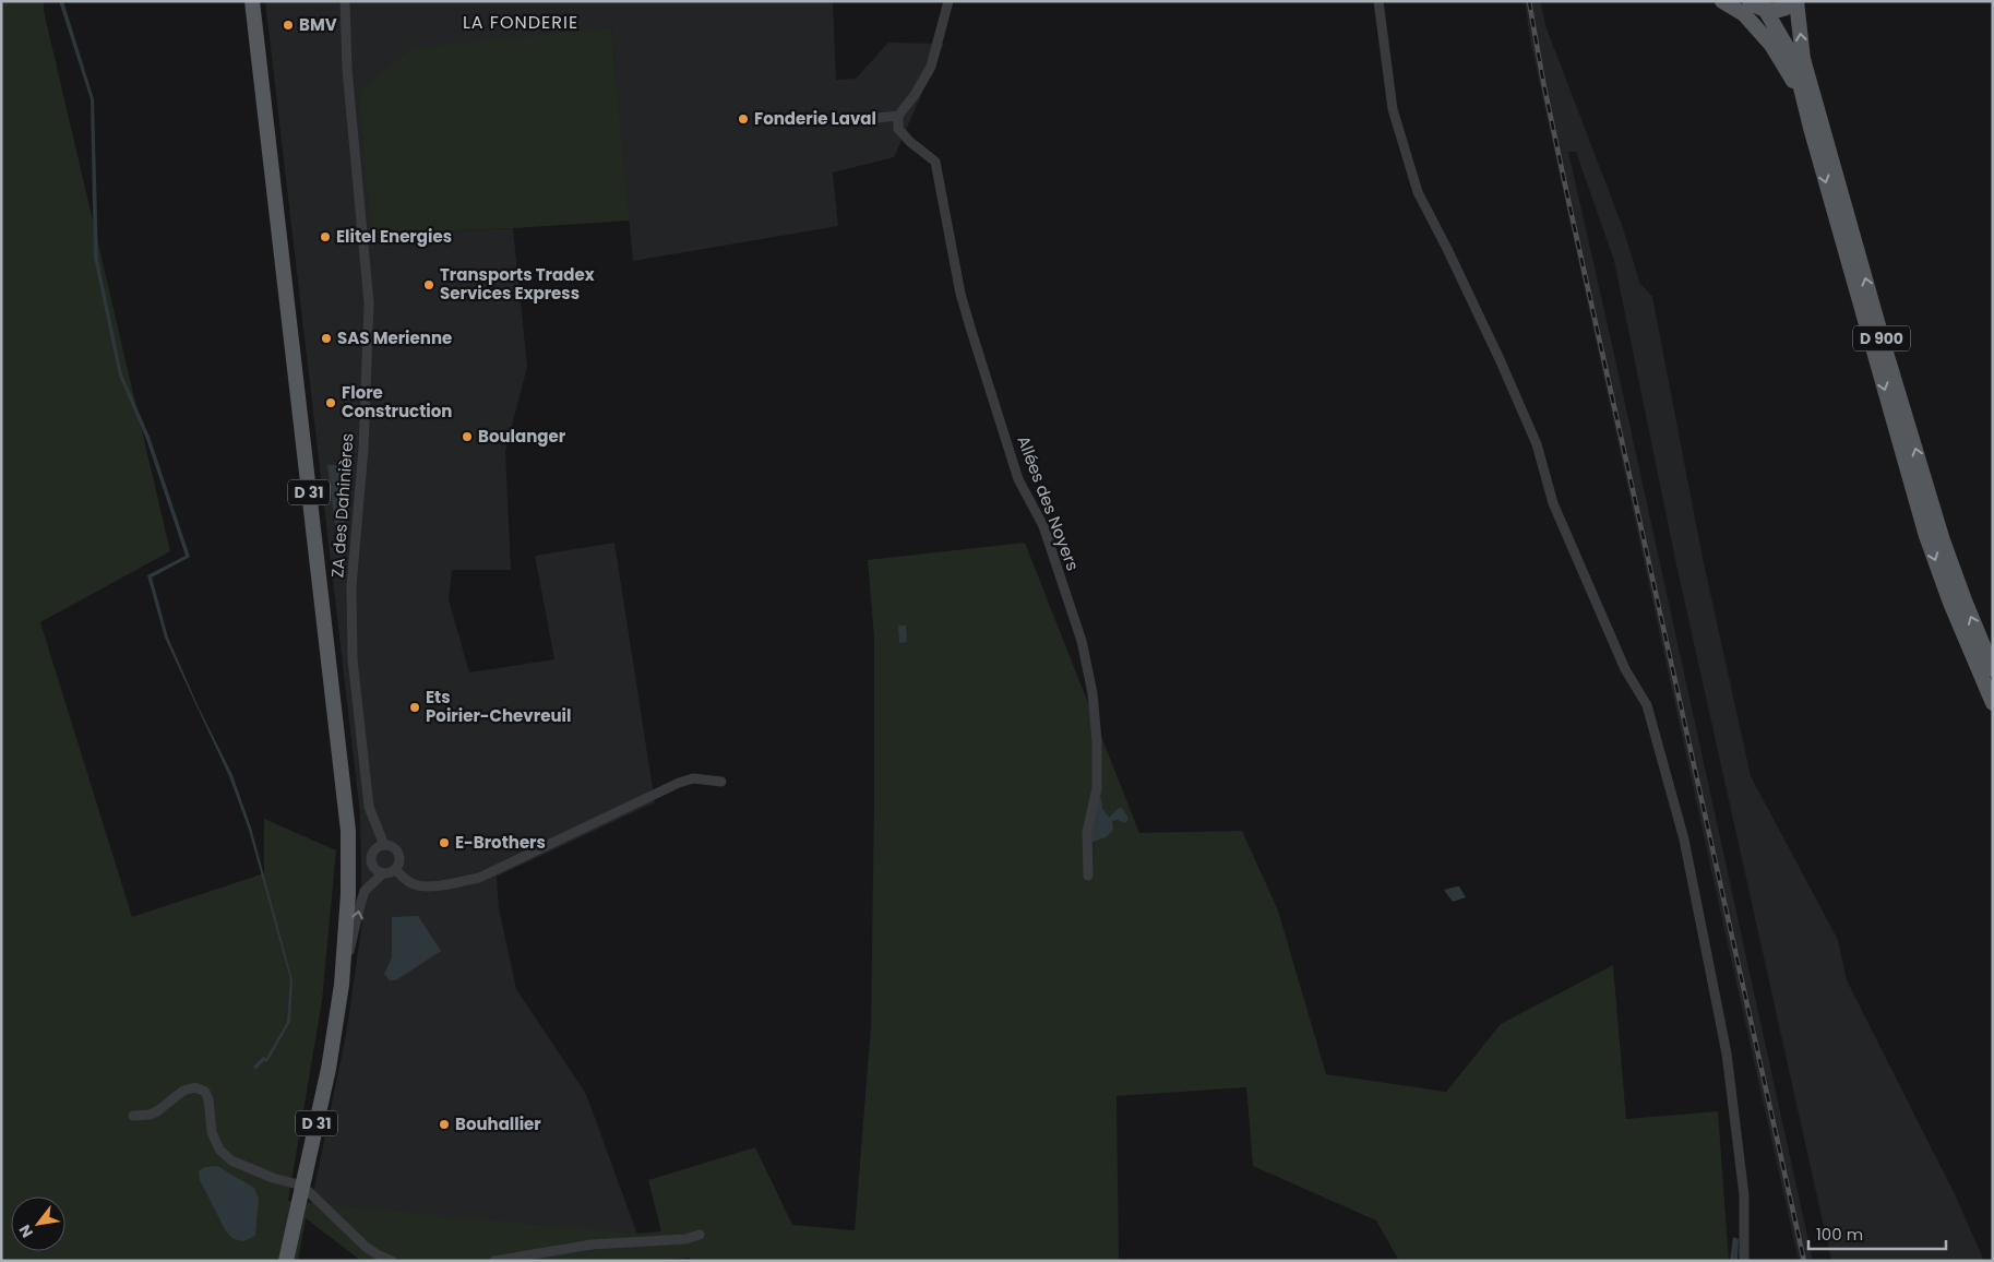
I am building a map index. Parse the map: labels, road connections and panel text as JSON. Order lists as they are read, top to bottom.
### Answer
{
  "streets": {
    "main road": ["D 900", "D 31"],
    "street": ["Allées des Noyers", "ZA des Dahinières"]
  },
  "districts": ["LA FONDERIE"],
  "places": [
    "BMV",
    "Fonderie Laval",
    "Elitel Energies",
    "Transports Tradex Services Express",
    "SAS Merienne",
    "Flore Construction",
    "Boulanger",
    "Ets Poirier-Chevreuil",
    "E-Brothers",
    "Bouhallier"
  ],
  "scale_bar": "100 m",
  "north": "bottom left"
}
